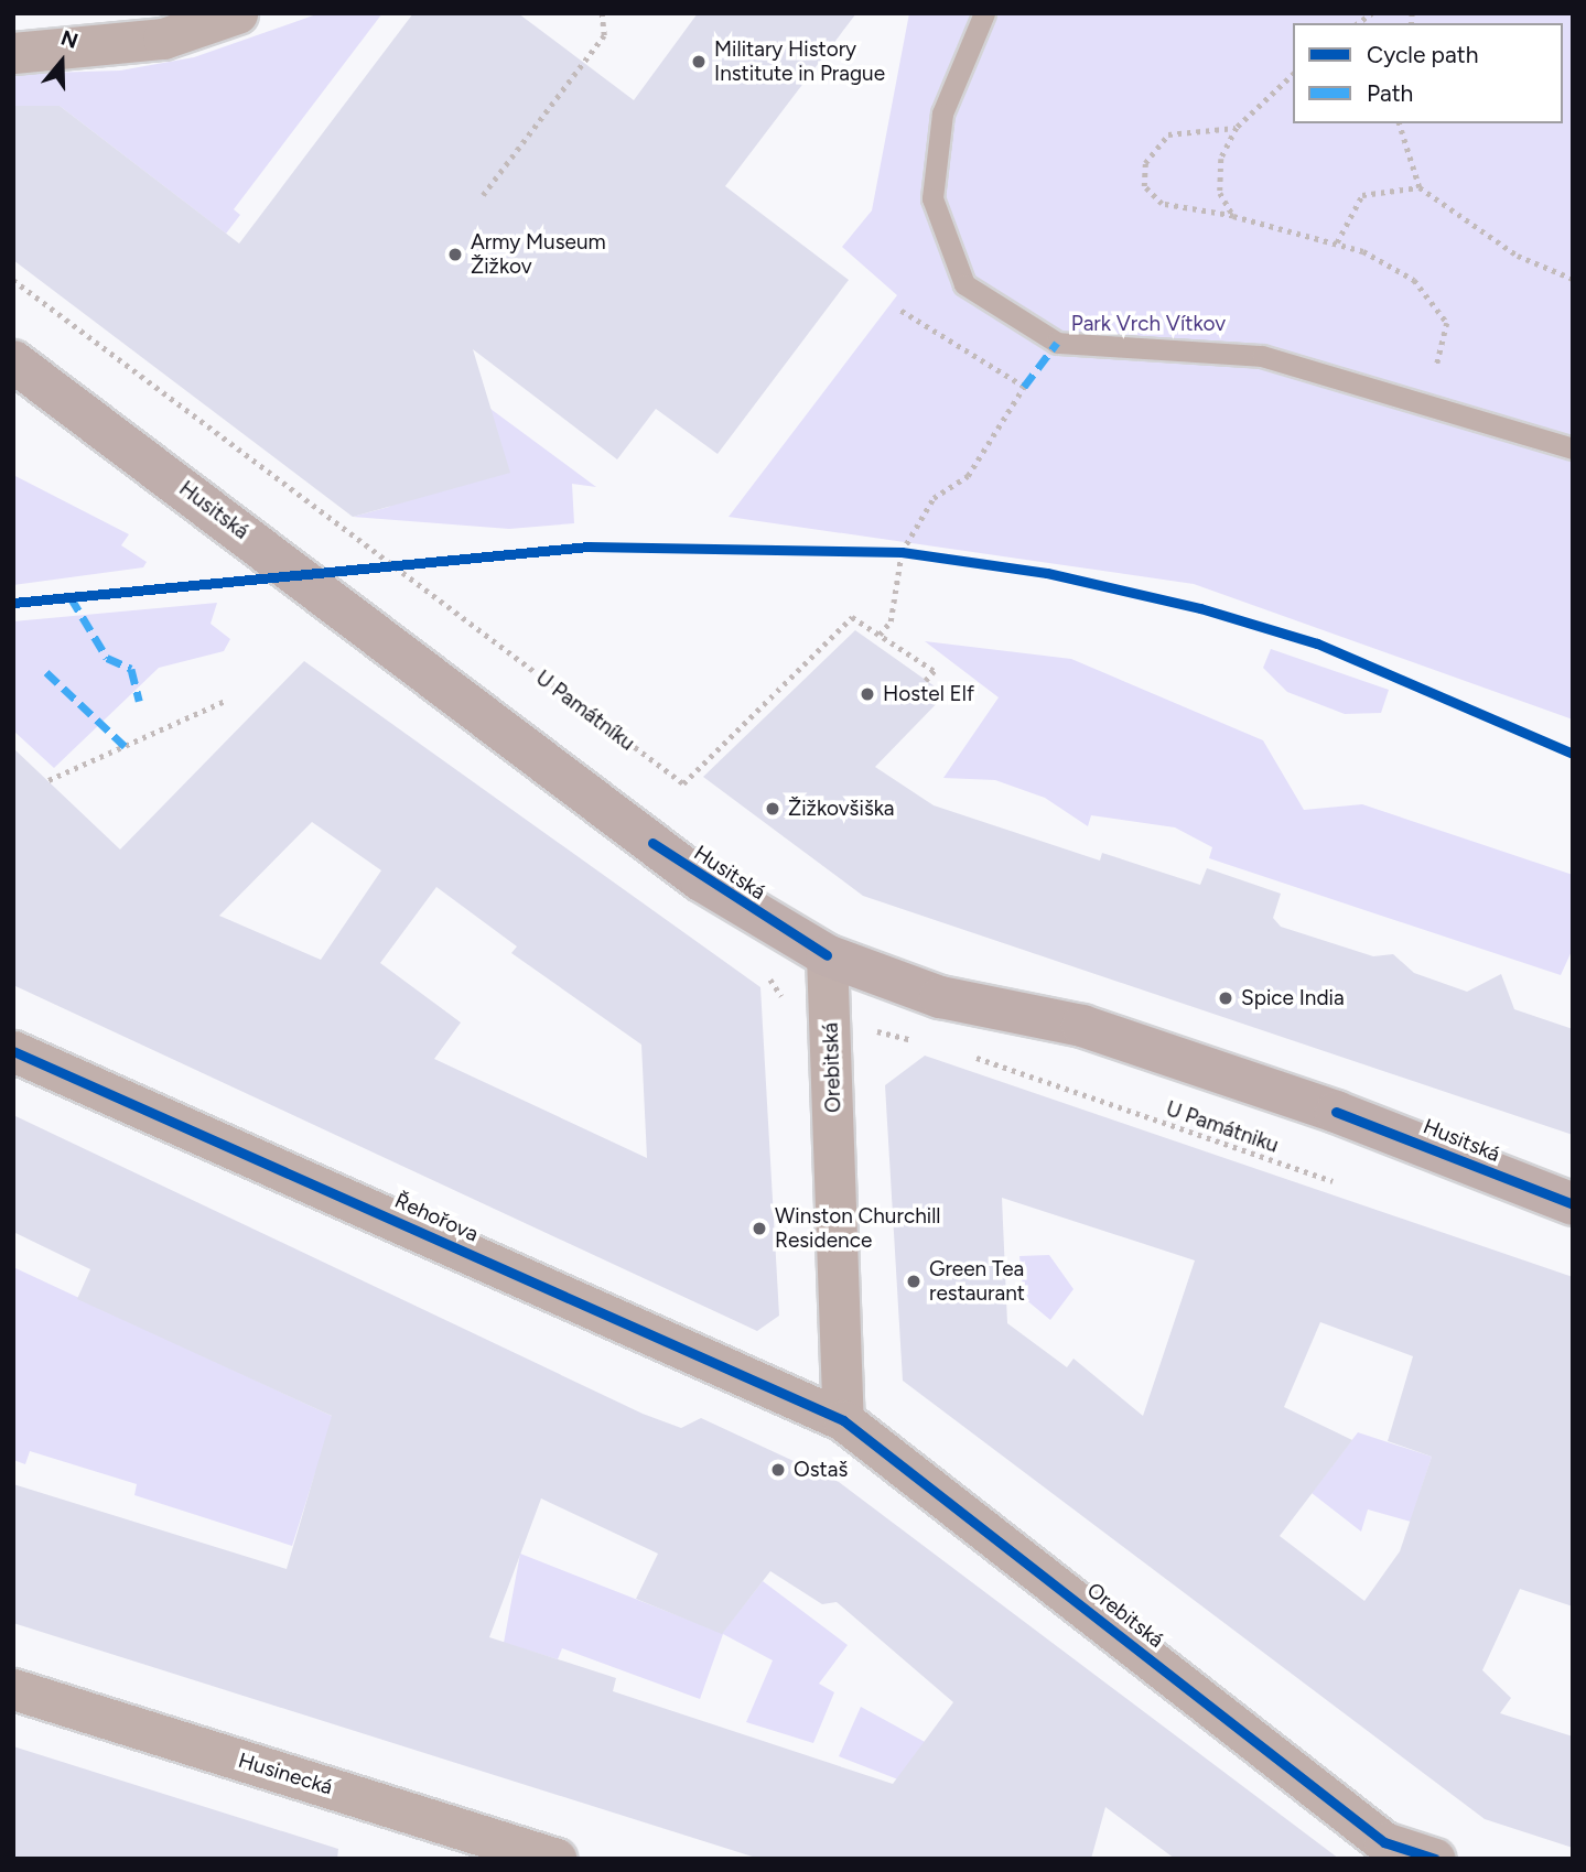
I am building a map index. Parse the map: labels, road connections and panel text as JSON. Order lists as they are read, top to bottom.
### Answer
{
  "streets": {
    "main road": ["Husitská"],
    "street": ["Orebitská", "Řehořova", "Husinecká"],
    "path": ["U Památníku", "U Památniku"]
  },
  "crossings": [
    ["Husitská", "Orebitská"],
    ["Orebitská", "Řehořova"]
  ],
  "parks": ["Park Vrch Vítkov"],
  "places": [
    "Military History Institute in Prague",
    "Army Museum Žižkov",
    "Hostel Elf",
    "Žižkovšiška",
    "Spice India",
    "Winston Churchill Residence",
    "Green Tea restaurant",
    "Ostaš"
  ],
  "legend": ["Cycle path", "Path"],
  "north": "top"
}
